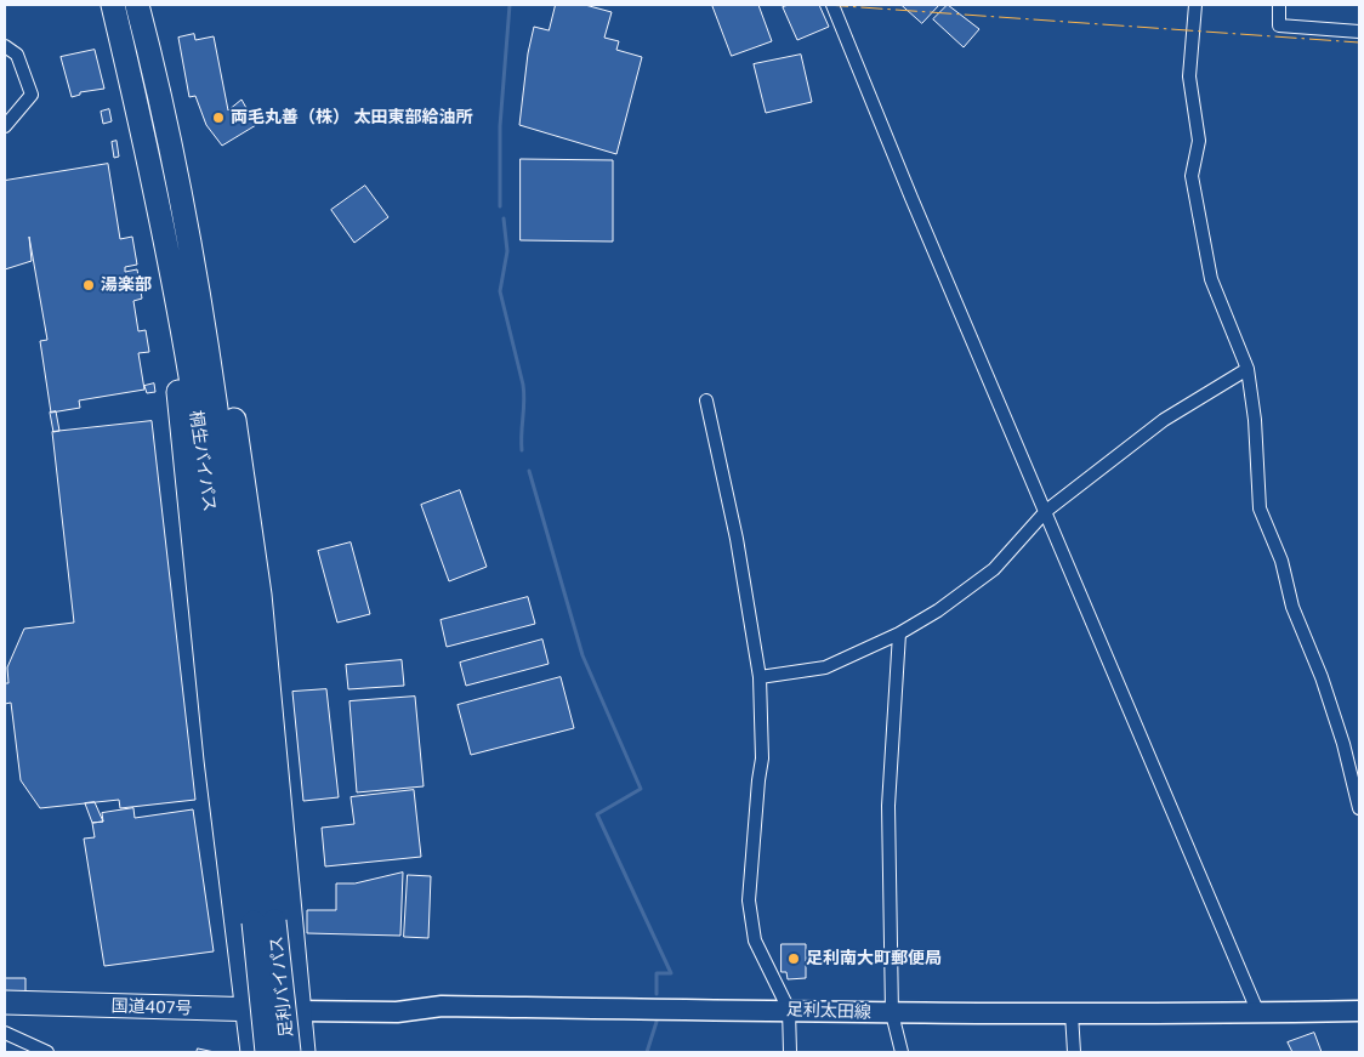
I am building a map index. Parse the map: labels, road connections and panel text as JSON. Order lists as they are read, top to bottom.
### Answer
{
  "streets": {
    "highway": ["桐生バイパス", "足利バイパス", "国道407号"],
    "main road": ["足利太田線"]
  },
  "crossings": [
    ["桐生バイパス", "足利バイパス"],
    ["国道407号", "足利太田線"]
  ],
  "places": ["両毛丸善（株） 太田東部給油所", "湯楽部", "足利南大町郵便局"]
}
